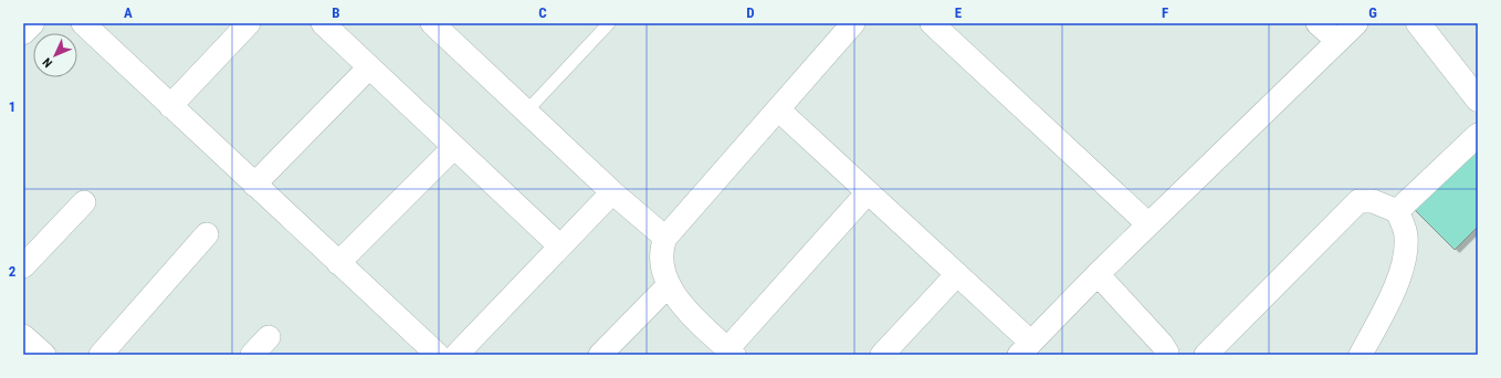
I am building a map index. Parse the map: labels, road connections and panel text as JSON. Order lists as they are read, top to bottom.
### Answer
{
  "north": "bottom left",
  "grid": {
    "columns": [
      "A",
      "B",
      "C",
      "D",
      "E",
      "F",
      "G"
    ],
    "rows": ["1", "2"]
  }
}
